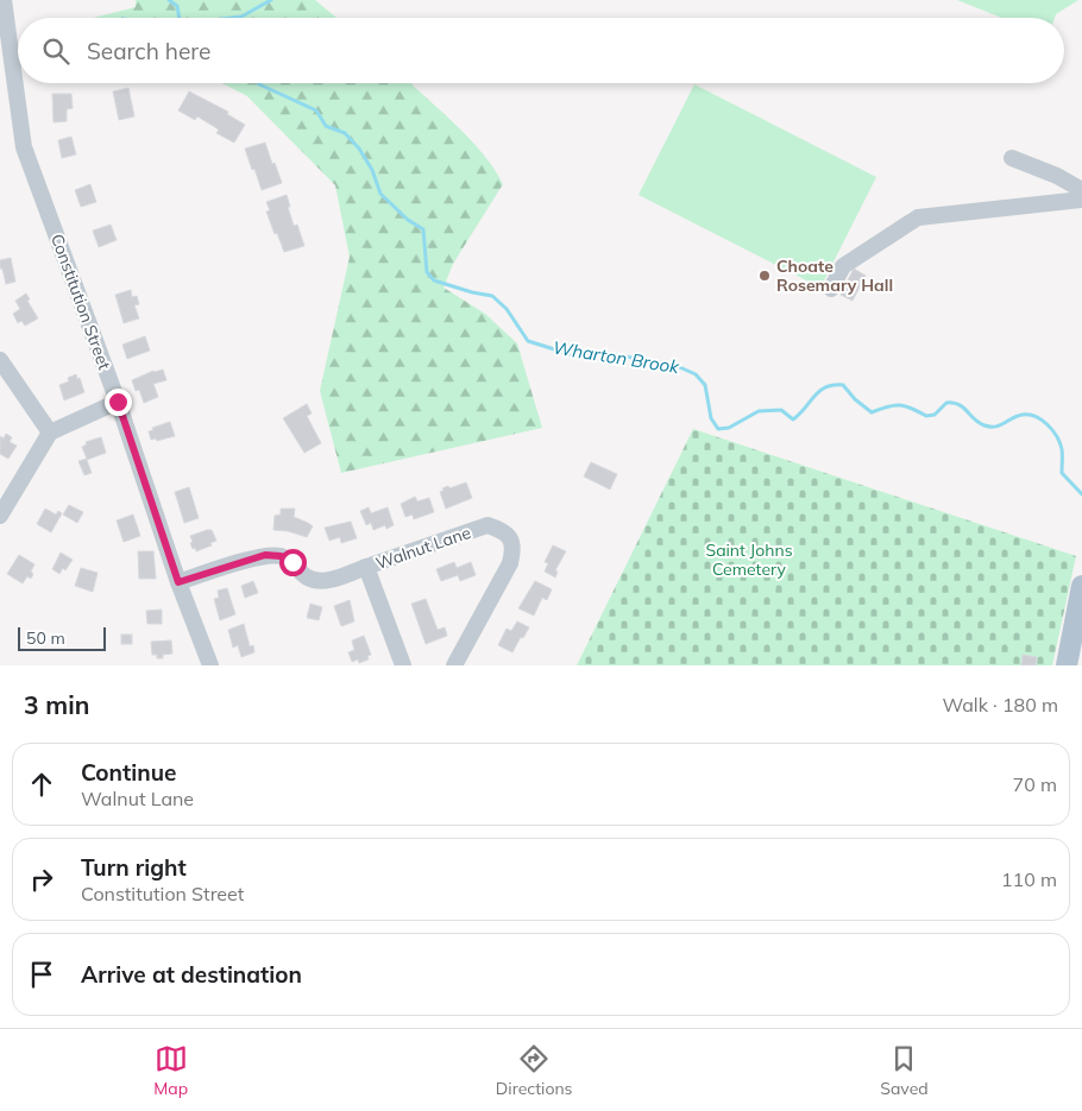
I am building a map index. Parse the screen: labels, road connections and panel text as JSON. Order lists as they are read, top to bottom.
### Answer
{
  "streets": {
    "street": ["Constitution Street", "Walnut Lane"]
  },
  "crossings": [
    ["Constitution Street", "Walnut Lane"]
  ],
  "water": ["Wharton Brook"],
  "parks": ["Saint Johns Cemetery"],
  "places": ["Choate Rosemary Hall"],
  "scale_bar": "50 m",
  "page": {
    "search": "Search here",
    "scale": "50 m",
    "heading": ["3 min", "Walk · 180 m"],
    "list": [
      ["Continue", "Walnut Lane", "70 m"],
      ["Turn right", "Constitution Street", "110 m"],
      "Arrive at destination"
    ],
    "nav": ["Map", "Directions", "Saved"]
  }
}
